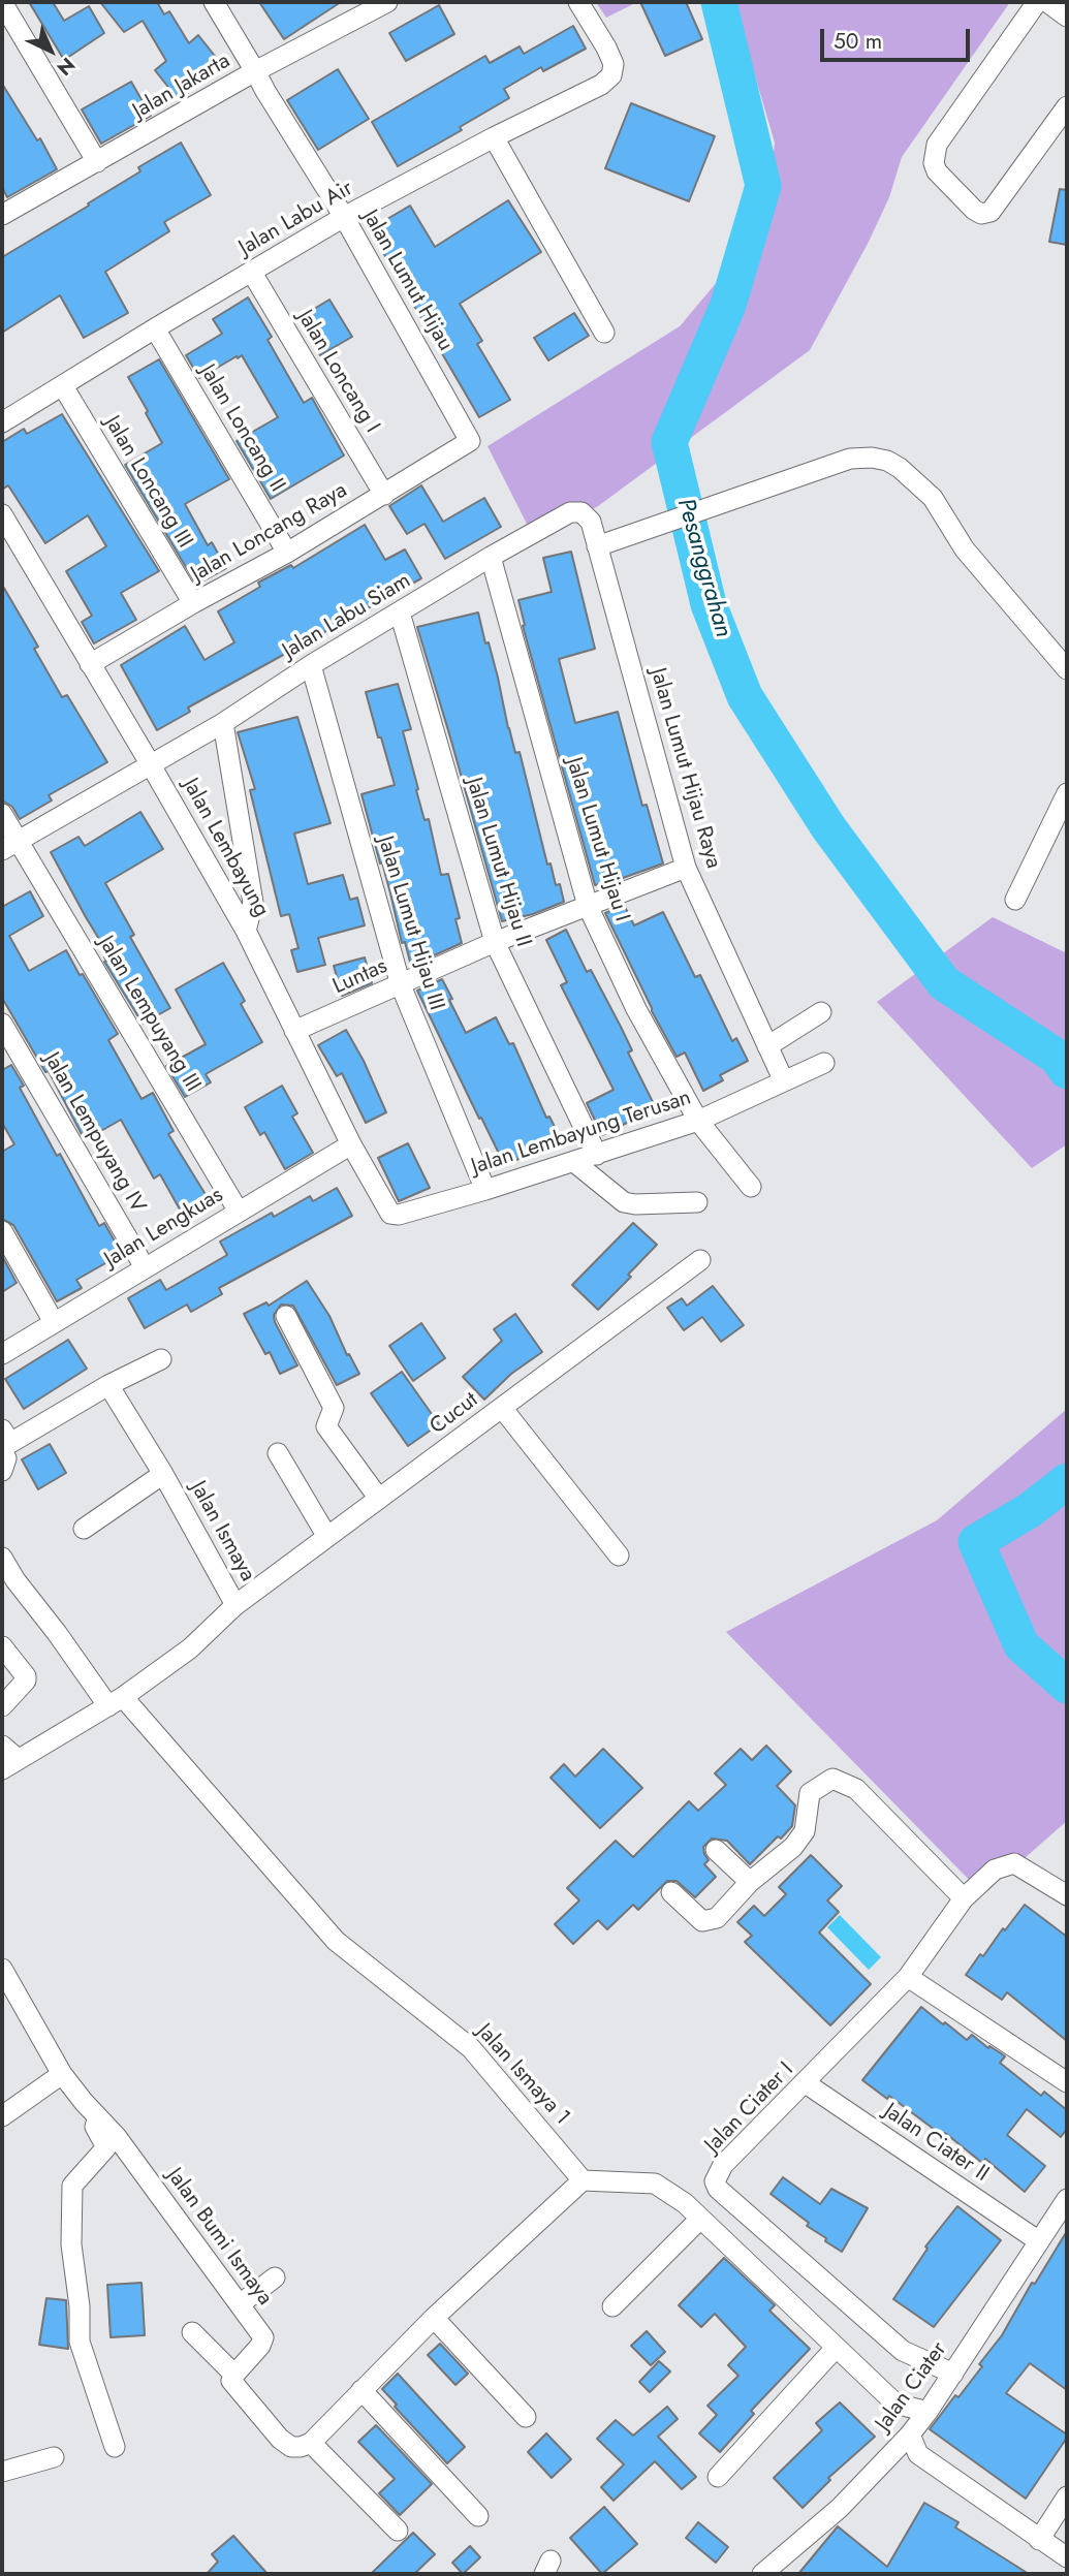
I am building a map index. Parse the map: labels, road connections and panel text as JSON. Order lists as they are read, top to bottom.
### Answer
{
  "streets": {
    "street": [
      "Jalan Jakarta",
      "Jalan Labu Air",
      "Jalan Lumut Hijau",
      "Jalan Loncang I",
      "Jalan Loncang II",
      "Jalan Loncang III",
      "Jalan Loncang Raya",
      "Jalan Labu Siam",
      "Jalan Lumut Hijau Raya",
      "Jalan Lumut Hijau I",
      "Jalan Lembayung",
      "Jalan Lumut Hijau II",
      "Jalan Lumut Hijau III",
      "Luntas",
      "Jalan Lempuyang III",
      "Jalan Lempuyang IV",
      "Jalan Lembayung Terusan",
      "Jalan Lengkuas",
      "Cucut",
      "Jalan Ismaya",
      "Jalan Ismaya 1",
      "Jalan Ciater I",
      "Jalan Ciater II",
      "Jalan Bumi Ismaya",
      "Jalan Ciater"
    ]
  },
  "crossings": [
    ["Jalan Jakarta", "Jalan Lumut Hijau"],
    ["Jalan Labu Air", "Jalan Lumut Hijau"],
    ["Jalan Labu Air", "Jalan Loncang I"],
    ["Jalan Labu Air", "Jalan Loncang II"],
    ["Jalan Labu Air", "Jalan Loncang III"],
    ["Jalan Lumut Hijau", "Jalan Loncang Raya"],
    ["Jalan Loncang I", "Jalan Loncang Raya"],
    ["Jalan Loncang II", "Jalan Loncang Raya"],
    ["Jalan Loncang III", "Jalan Loncang Raya"],
    ["Jalan Loncang Raya", "Jalan Lembayung"],
    ["Jalan Labu Siam", "Jalan Lumut Hijau Raya"],
    ["Jalan Labu Siam", "Jalan Lumut Hijau I"],
    ["Jalan Labu Siam", "Jalan Lembayung"],
    ["Jalan Labu Siam", "Jalan Lumut Hijau II"],
    ["Jalan Labu Siam", "Jalan Lumut Hijau III"],
    ["Jalan Labu Siam", "Jalan Lempuyang III"],
    ["Jalan Lumut Hijau Raya", "Luntas"],
    ["Jalan Lumut Hijau Raya", "Jalan Lembayung Terusan"],
    ["Jalan Lumut Hijau I", "Luntas"],
    ["Jalan Lumut Hijau I", "Jalan Lembayung Terusan"],
    ["Jalan Lembayung", "Luntas"],
    ["Jalan Lembayung", "Jalan Lembayung Terusan"],
    ["Jalan Lembayung", "Jalan Lengkuas"],
    ["Jalan Lumut Hijau II", "Luntas"],
    ["Jalan Lumut Hijau II", "Jalan Lembayung Terusan"],
    ["Jalan Lumut Hijau III", "Luntas"],
    ["Jalan Lumut Hijau III", "Jalan Lembayung Terusan"],
    ["Jalan Lempuyang III", "Jalan Lengkuas"],
    ["Jalan Lempuyang IV", "Jalan Lengkuas"],
    ["Cucut", "Jalan Ismaya"],
    ["Jalan Ismaya", "Jalan Ismaya 1"],
    ["Jalan Ciater I", "Jalan Ciater II"],
    ["Jalan Ciater I", "Jalan Ciater"],
    ["Jalan Ciater II", "Jalan Ciater"]
  ],
  "water": ["Pesanggrahan"],
  "scale_bar": "50 m",
  "north": "bottom right"
}
